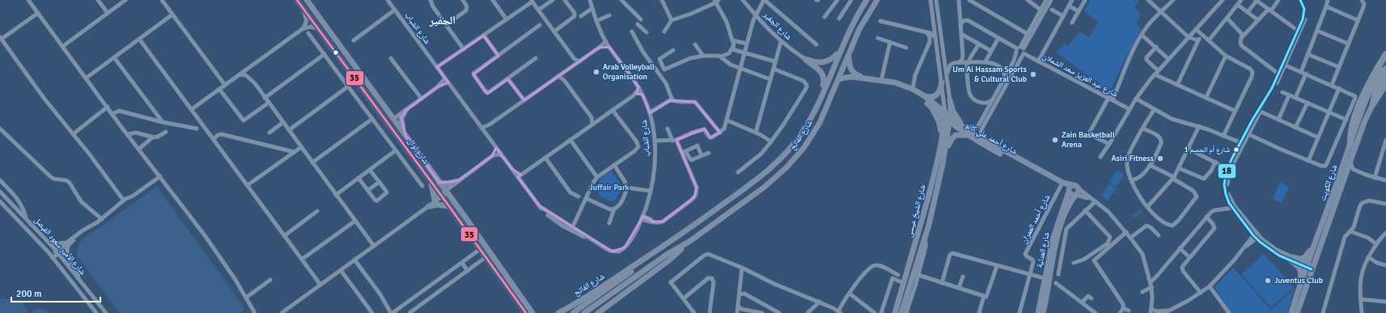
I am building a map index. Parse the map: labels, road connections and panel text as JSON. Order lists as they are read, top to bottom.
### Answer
{
  "streets": {
    "main road": [
      "شارع الفاتح",
      "شارع أحمد علي كانو",
      "شارع اوال",
      "شارع الكويت",
      "شارع الشيخ عيسى",
      "شارع العدلية"
    ],
    "street": [
      "شارع الجفير",
      "شارع الشباب",
      "شارع عبد العزيز سعد الشملان",
      "شارع أحمد العمران",
      "شارع الأمير سعود الفيصل"
    ]
  },
  "crossings": [
    ["شارع الشباب", "شارع اوال"],
    ["شارع أحمد علي كانو", "شارع الشيخ عيسى"],
    ["شارع أحمد علي كانو", "شارع أحمد العمران"],
    ["شارع أحمد علي كانو", "شارع العدلية"]
  ],
  "districts": ["الجفير"],
  "parks": ["Juffair Park"],
  "places": [
    "Arab Volleyball Organisation",
    "Um Al Hassam Sports & Cultural Club",
    "Zain Basketball Arena",
    "شارع أم الحصم 1",
    "Asiri Fitness",
    "Juventus Club"
  ],
  "lines": ["transit line 35", "transit line 18"],
  "scale_bar": "200 m"
}
